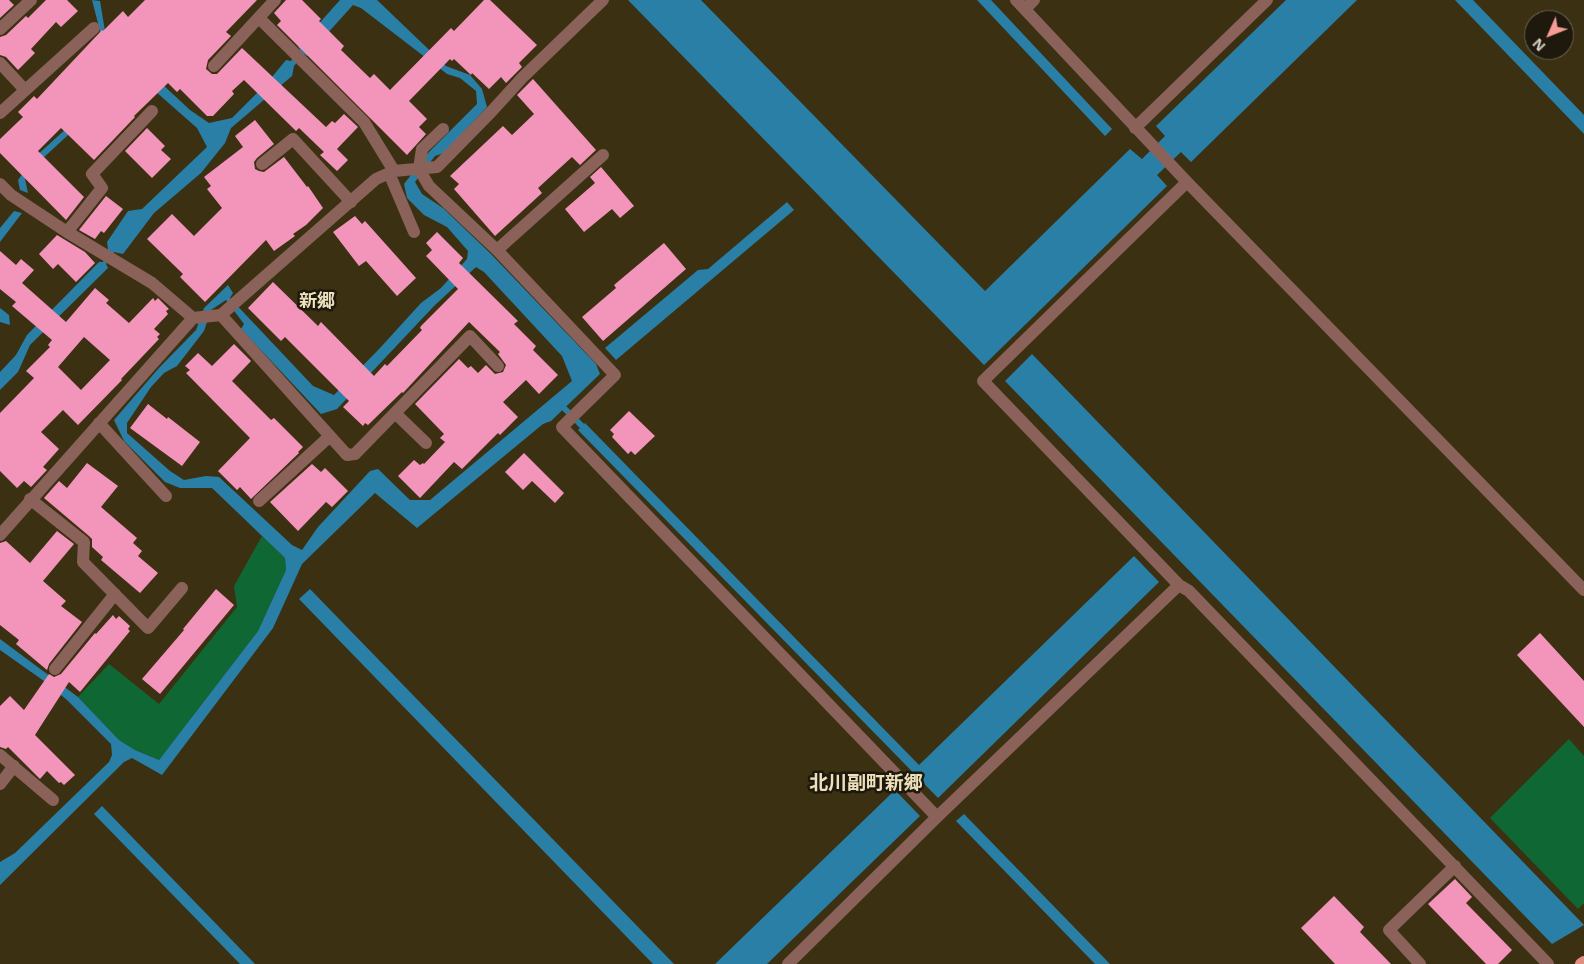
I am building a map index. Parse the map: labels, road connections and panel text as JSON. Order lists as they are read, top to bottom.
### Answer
{
  "districts": ["新郷", "北川副町新郷"],
  "north": "bottom left"
}
